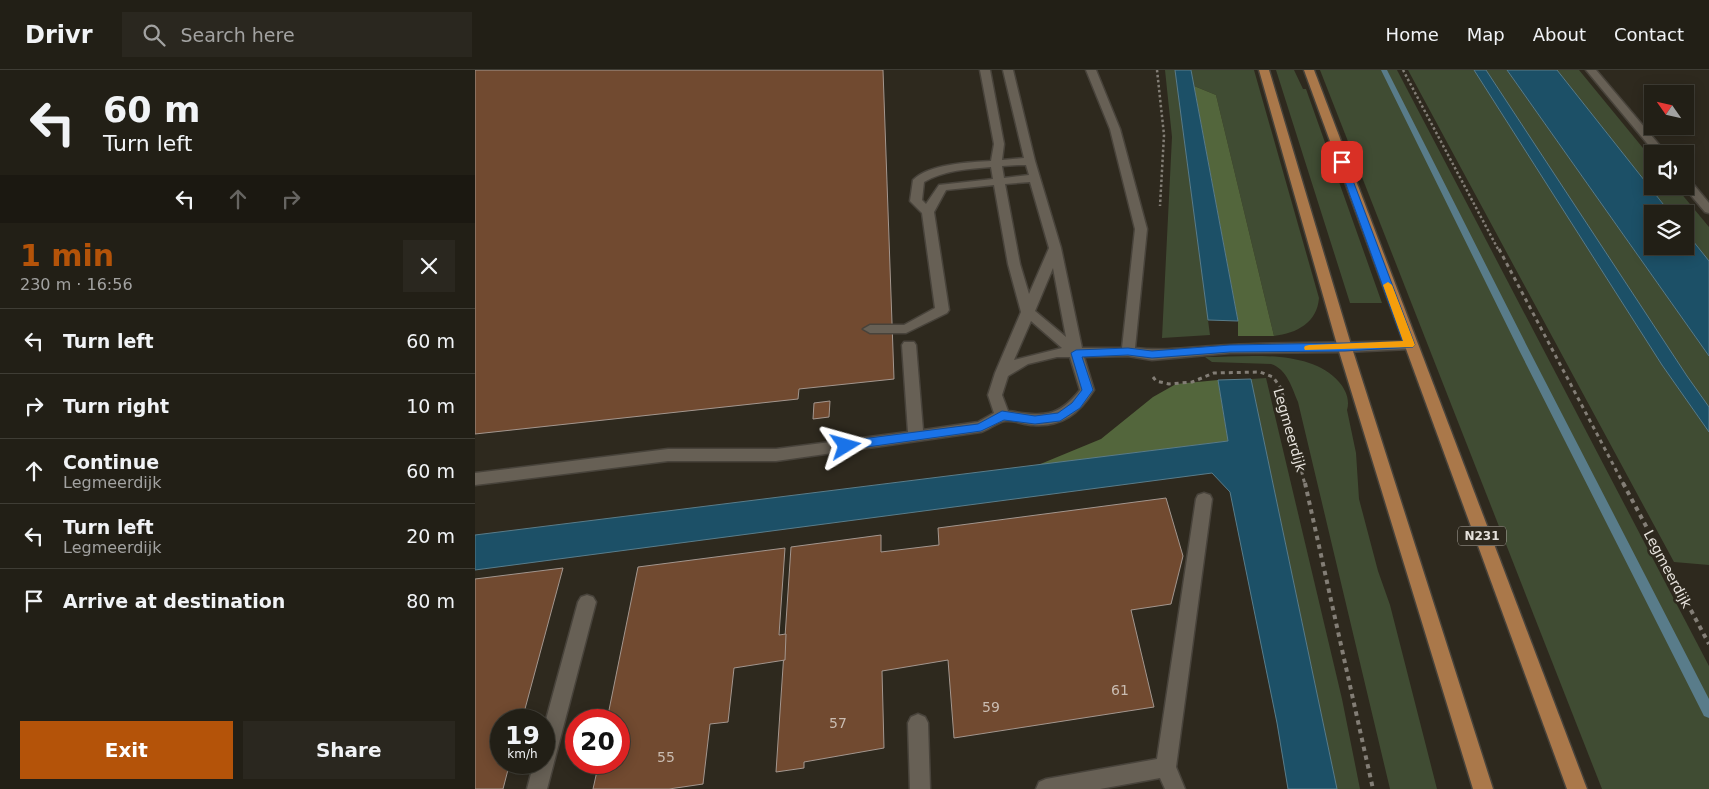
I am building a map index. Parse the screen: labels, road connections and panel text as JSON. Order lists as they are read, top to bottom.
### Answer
{
  "streets": {
    "main road": ["N231"],
    "path": ["Legmeerdijk"]
  },
  "house_numbers": [
    "61",
    "59",
    "57",
    "55"
  ],
  "north": "top left",
  "page": {
    "header": "Drivr",
    "search": "Search here",
    "nav": [
      "Home",
      "Map",
      "About",
      "Contact"
    ],
    "turn": ["60 m", "Turn left"],
    "heading": ["1 min", "230 m · 16:56"],
    "list": [
      {
        "name": "Turn left",
        "value": "60 m"
      },
      {
        "name": "Turn right",
        "value": "10 m"
      },
      {
        "name": "Continue",
        "note": "Legmeerdijk",
        "value": "60 m"
      },
      {
        "name": "Turn left",
        "note": "Legmeerdijk",
        "value": "20 m"
      },
      {
        "name": "Arrive at destination",
        "value": "80 m"
      }
    ],
    "speed": "19 km/h",
    "limit": "20",
    "buttons": ["Exit", "Share"]
  }
}
